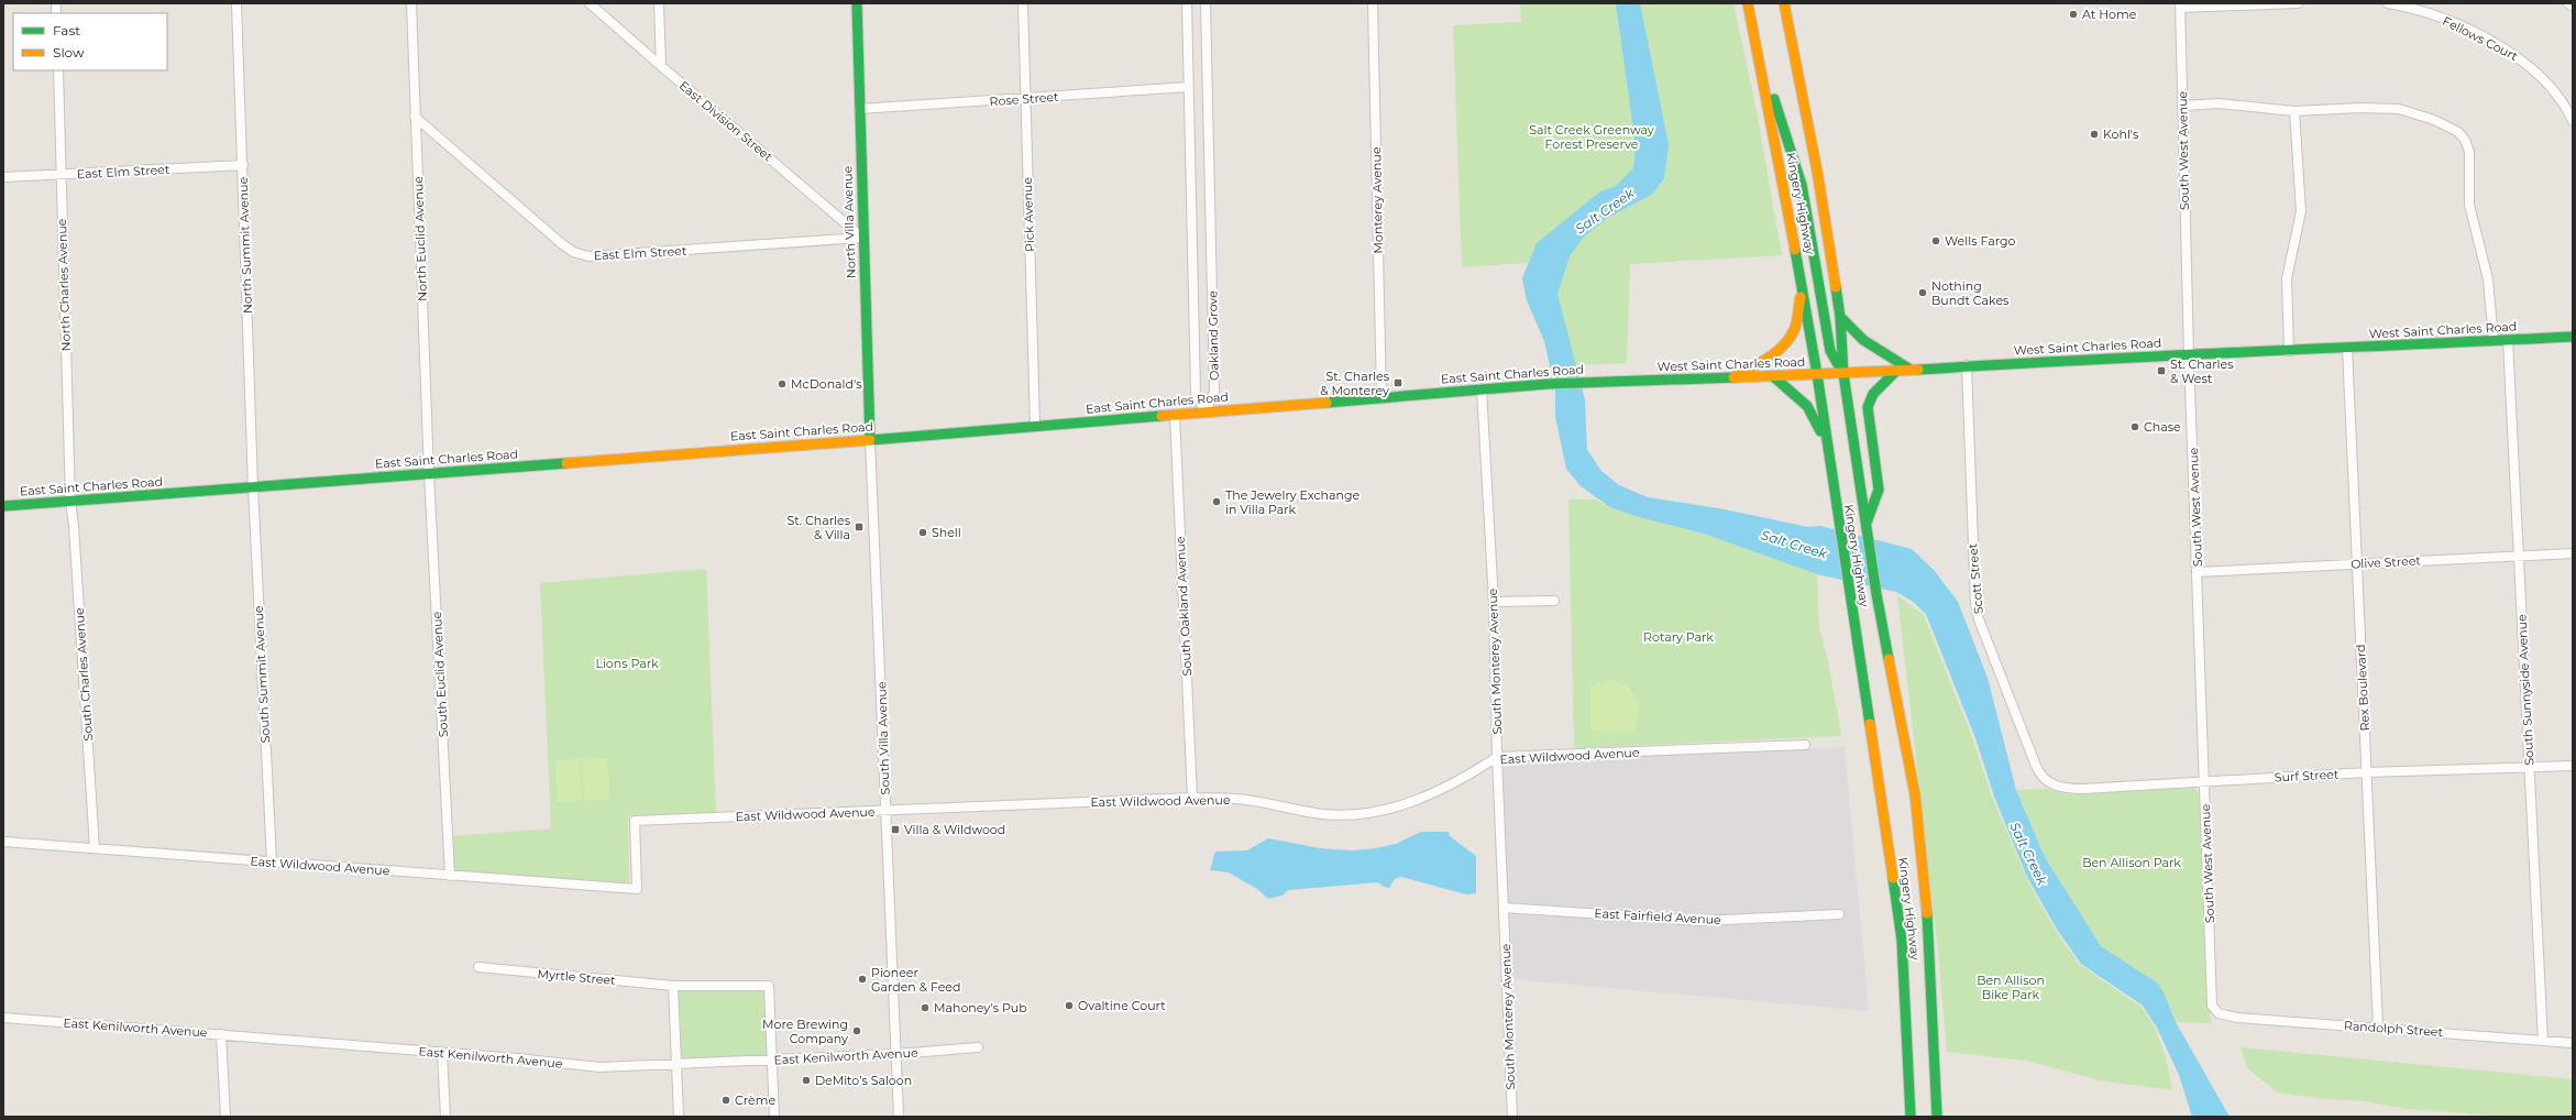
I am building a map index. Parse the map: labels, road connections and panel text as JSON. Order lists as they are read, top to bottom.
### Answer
{
  "streets": {
    "main road": [
      "Kingery Highway",
      "North Villa Avenue",
      "West Saint Charles Road",
      "East Saint Charles Road"
    ],
    "street": [
      "Fellows Court",
      "Rose Street",
      "East Division Street",
      "South West Avenue",
      "East Elm Street",
      "Monterey Avenue",
      "Pick Avenue",
      "North Euclid Avenue",
      "North Summit Avenue",
      "North Charles Avenue",
      "Oakland Grove",
      "Olive Street",
      "Scott Street",
      "South Oakland Avenue",
      "South Monterey Avenue",
      "South Charles Avenue",
      "South Summit Avenue",
      "South Euclid Avenue",
      "Rex Boulevard",
      "South Sunnyside Avenue",
      "South Villa Avenue",
      "East Wildwood Avenue",
      "Surf Street",
      "East Fairfield Avenue",
      "Myrtle Street",
      "East Kenilworth Avenue",
      "Randolph Street"
    ]
  },
  "crossings": [
    ["Rose Street", "Pick Avenue"],
    ["Rose Street", "North Villa Avenue"],
    ["Rose Street", "Oakland Grove"],
    ["East Division Street", "East Elm Street"],
    ["East Division Street", "North Villa Avenue"],
    ["South West Avenue", "West Saint Charles Road"],
    ["South West Avenue", "Olive Street"],
    ["South West Avenue", "Surf Street"],
    ["South West Avenue", "Randolph Street"],
    ["East Elm Street", "North Villa Avenue"],
    ["East Elm Street", "North Euclid Avenue"],
    ["East Elm Street", "North Summit Avenue"],
    ["East Elm Street", "North Charles Avenue"],
    ["Monterey Avenue", "East Saint Charles Road"],
    ["Kingery Highway", "West Saint Charles Road"],
    ["Pick Avenue", "East Saint Charles Road"],
    ["North Villa Avenue", "East Saint Charles Road"],
    ["North Villa Avenue", "South Villa Avenue"],
    ["North Euclid Avenue", "East Saint Charles Road"],
    ["North Euclid Avenue", "South Euclid Avenue"],
    ["North Summit Avenue", "East Saint Charles Road"],
    ["North Summit Avenue", "South Summit Avenue"],
    ["North Charles Avenue", "East Saint Charles Road"],
    ["North Charles Avenue", "South Charles Avenue"],
    ["West Saint Charles Road", "East Saint Charles Road"],
    ["West Saint Charles Road", "Scott Street"],
    ["West Saint Charles Road", "Rex Boulevard"],
    ["West Saint Charles Road", "South Sunnyside Avenue"],
    ["Oakland Grove", "East Saint Charles Road"],
    ["East Saint Charles Road", "South Oakland Avenue"],
    ["East Saint Charles Road", "South Monterey Avenue"],
    ["East Saint Charles Road", "South Charles Avenue"],
    ["East Saint Charles Road", "South Summit Avenue"],
    ["East Saint Charles Road", "South Euclid Avenue"],
    ["East Saint Charles Road", "South Villa Avenue"],
    ["Olive Street", "Rex Boulevard"],
    ["Olive Street", "South Sunnyside Avenue"],
    ["Scott Street", "Surf Street"],
    ["South Oakland Avenue", "East Wildwood Avenue"],
    ["South Monterey Avenue", "East Wildwood Avenue"],
    ["South Monterey Avenue", "East Fairfield Avenue"],
    ["South Charles Avenue", "East Wildwood Avenue"],
    ["South Summit Avenue", "East Wildwood Avenue"],
    ["South Euclid Avenue", "East Wildwood Avenue"],
    ["Rex Boulevard", "Surf Street"],
    ["Rex Boulevard", "Randolph Street"],
    ["South Sunnyside Avenue", "Surf Street"],
    ["South Sunnyside Avenue", "Randolph Street"],
    ["South Villa Avenue", "East Wildwood Avenue"],
    ["South Villa Avenue", "East Kenilworth Avenue"],
    ["Myrtle Street", "East Kenilworth Avenue"]
  ],
  "water": ["Salt Creek"],
  "parks": [
    "Salt Creek Greenway Forest Preserve",
    "Rotary Park",
    "Lions Park",
    "Ben Allison Park",
    "Ben Allison Bike Park"
  ],
  "places": {
    "other": [
      "At Home",
      "Kohl's",
      "Wells Fargo",
      "Nothing Bundt Cakes",
      "McDonald's",
      "Chase",
      "The Jewelry Exchange in Villa Park",
      "Shell",
      "Pioneer Garden & Feed",
      "Ovaltine Court",
      "Mahoney’s Pub",
      "More Brewing Company",
      "DeMito’s Saloon",
      "Crème"
    ],
    "transit": [
      "St. Charles & West",
      "St. Charles & Monterey",
      "St. Charles & Villa",
      "Villa & Wildwood"
    ]
  },
  "legend": ["Fast", "Slow"]
}
